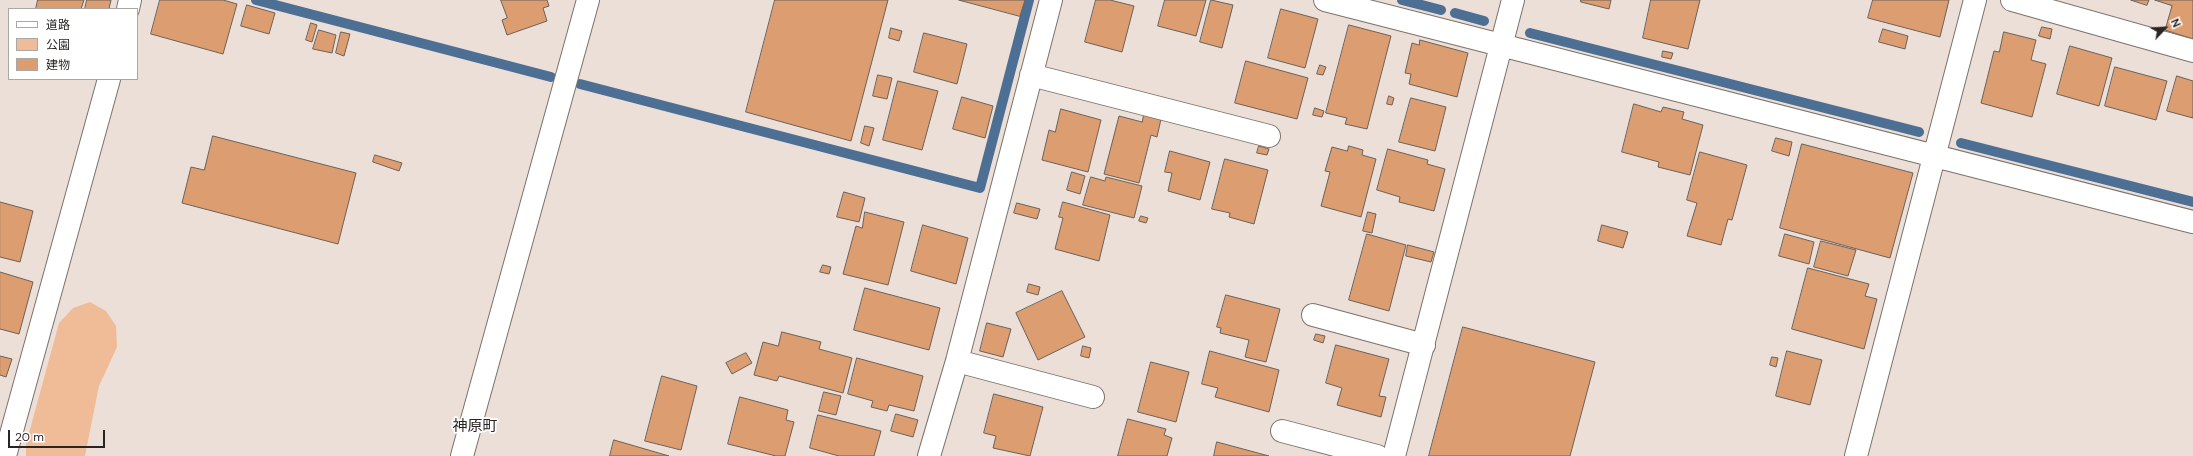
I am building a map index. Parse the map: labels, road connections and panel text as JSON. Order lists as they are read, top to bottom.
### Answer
{
  "districts": ["神原町"],
  "legend": ["道路", "公園", "建物"],
  "scale_bar": "20 m",
  "north": "top right"
}
